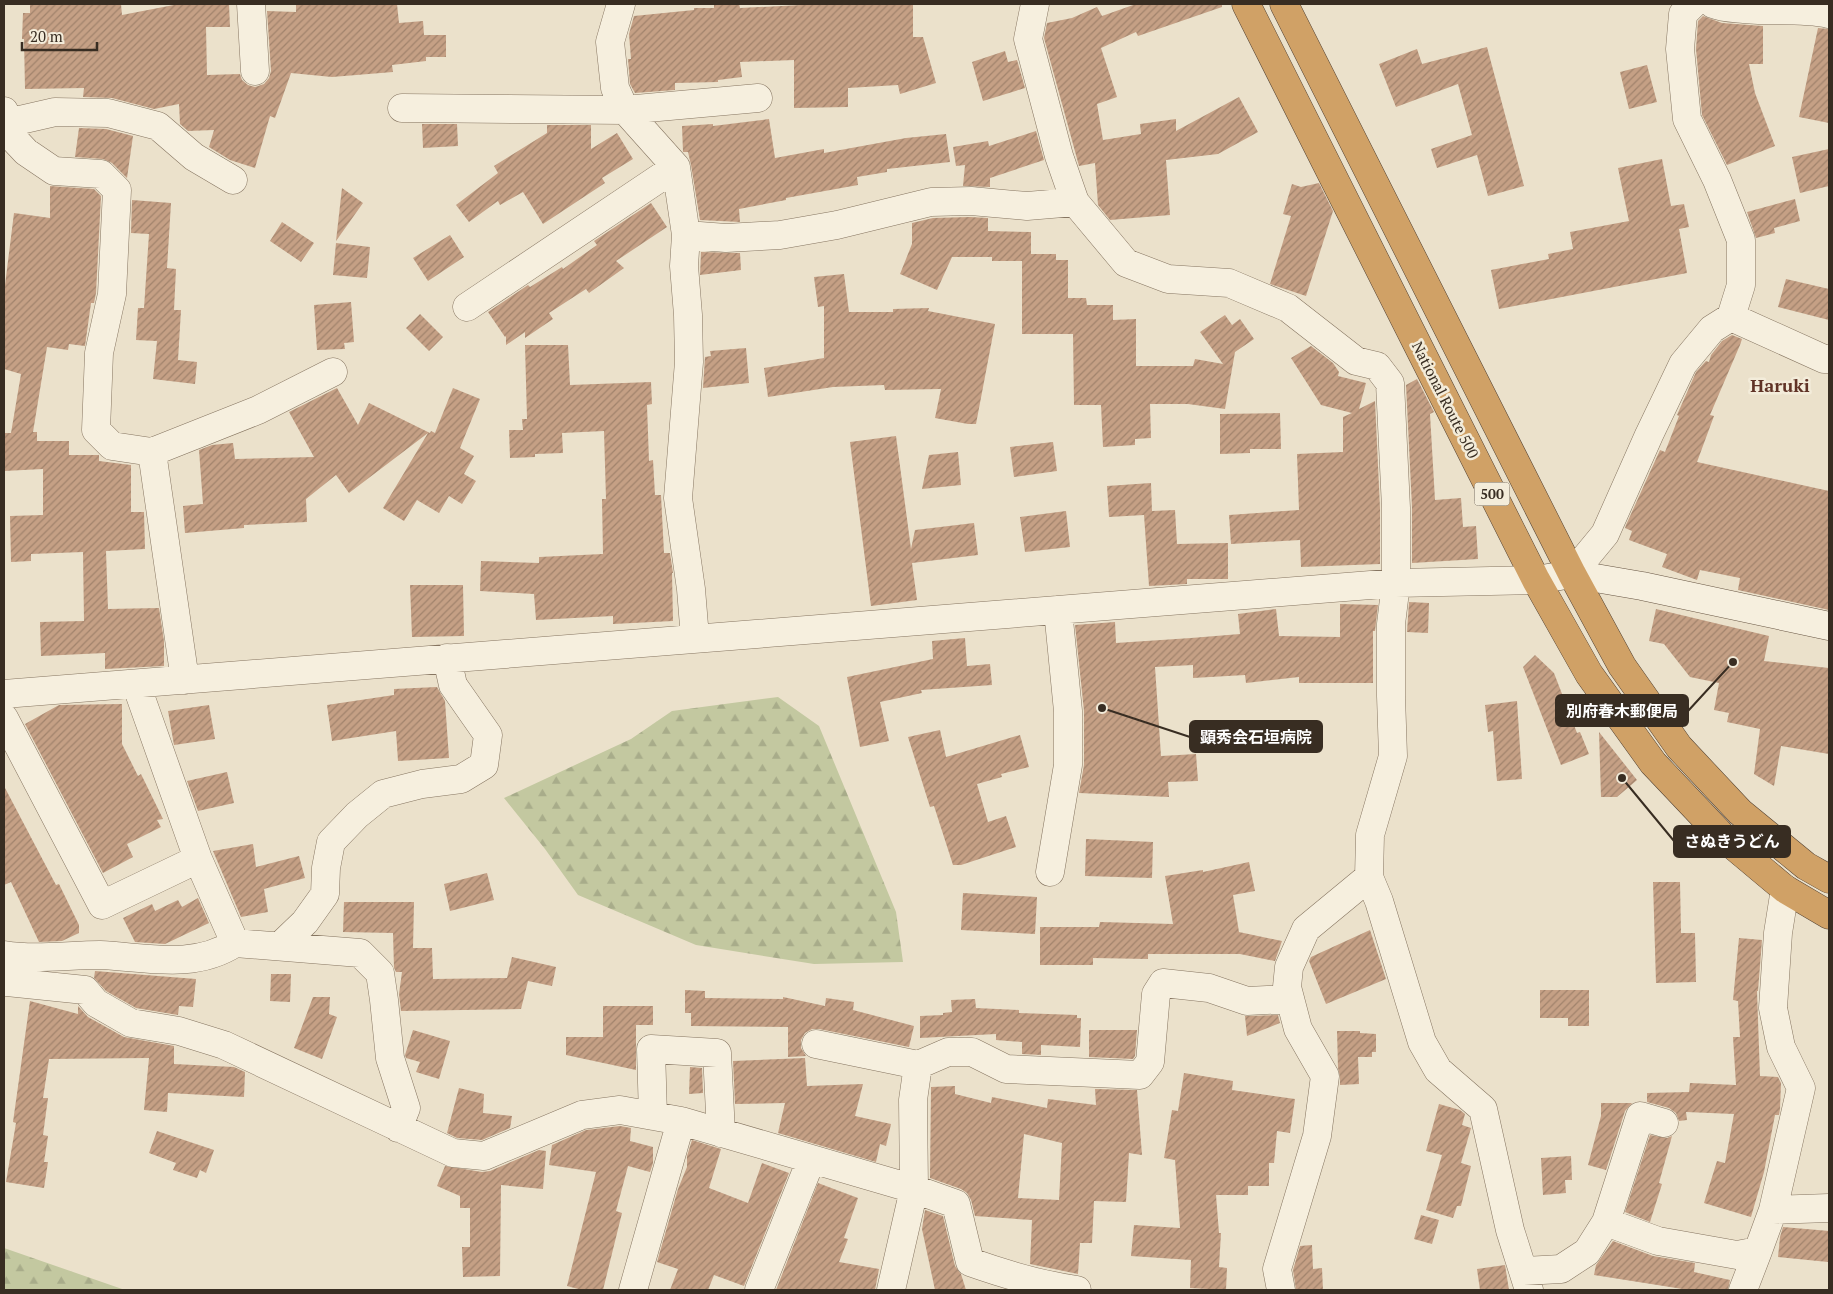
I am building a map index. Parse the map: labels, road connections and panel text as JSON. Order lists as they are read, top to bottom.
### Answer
{
  "streets": {
    "highway": ["National Route 500", "500"]
  },
  "districts": ["Haruki"],
  "places": ["別府春木郵便局", "顕秀会石垣病院", "さぬきうどん"],
  "scale_bar": "20 m"
}
